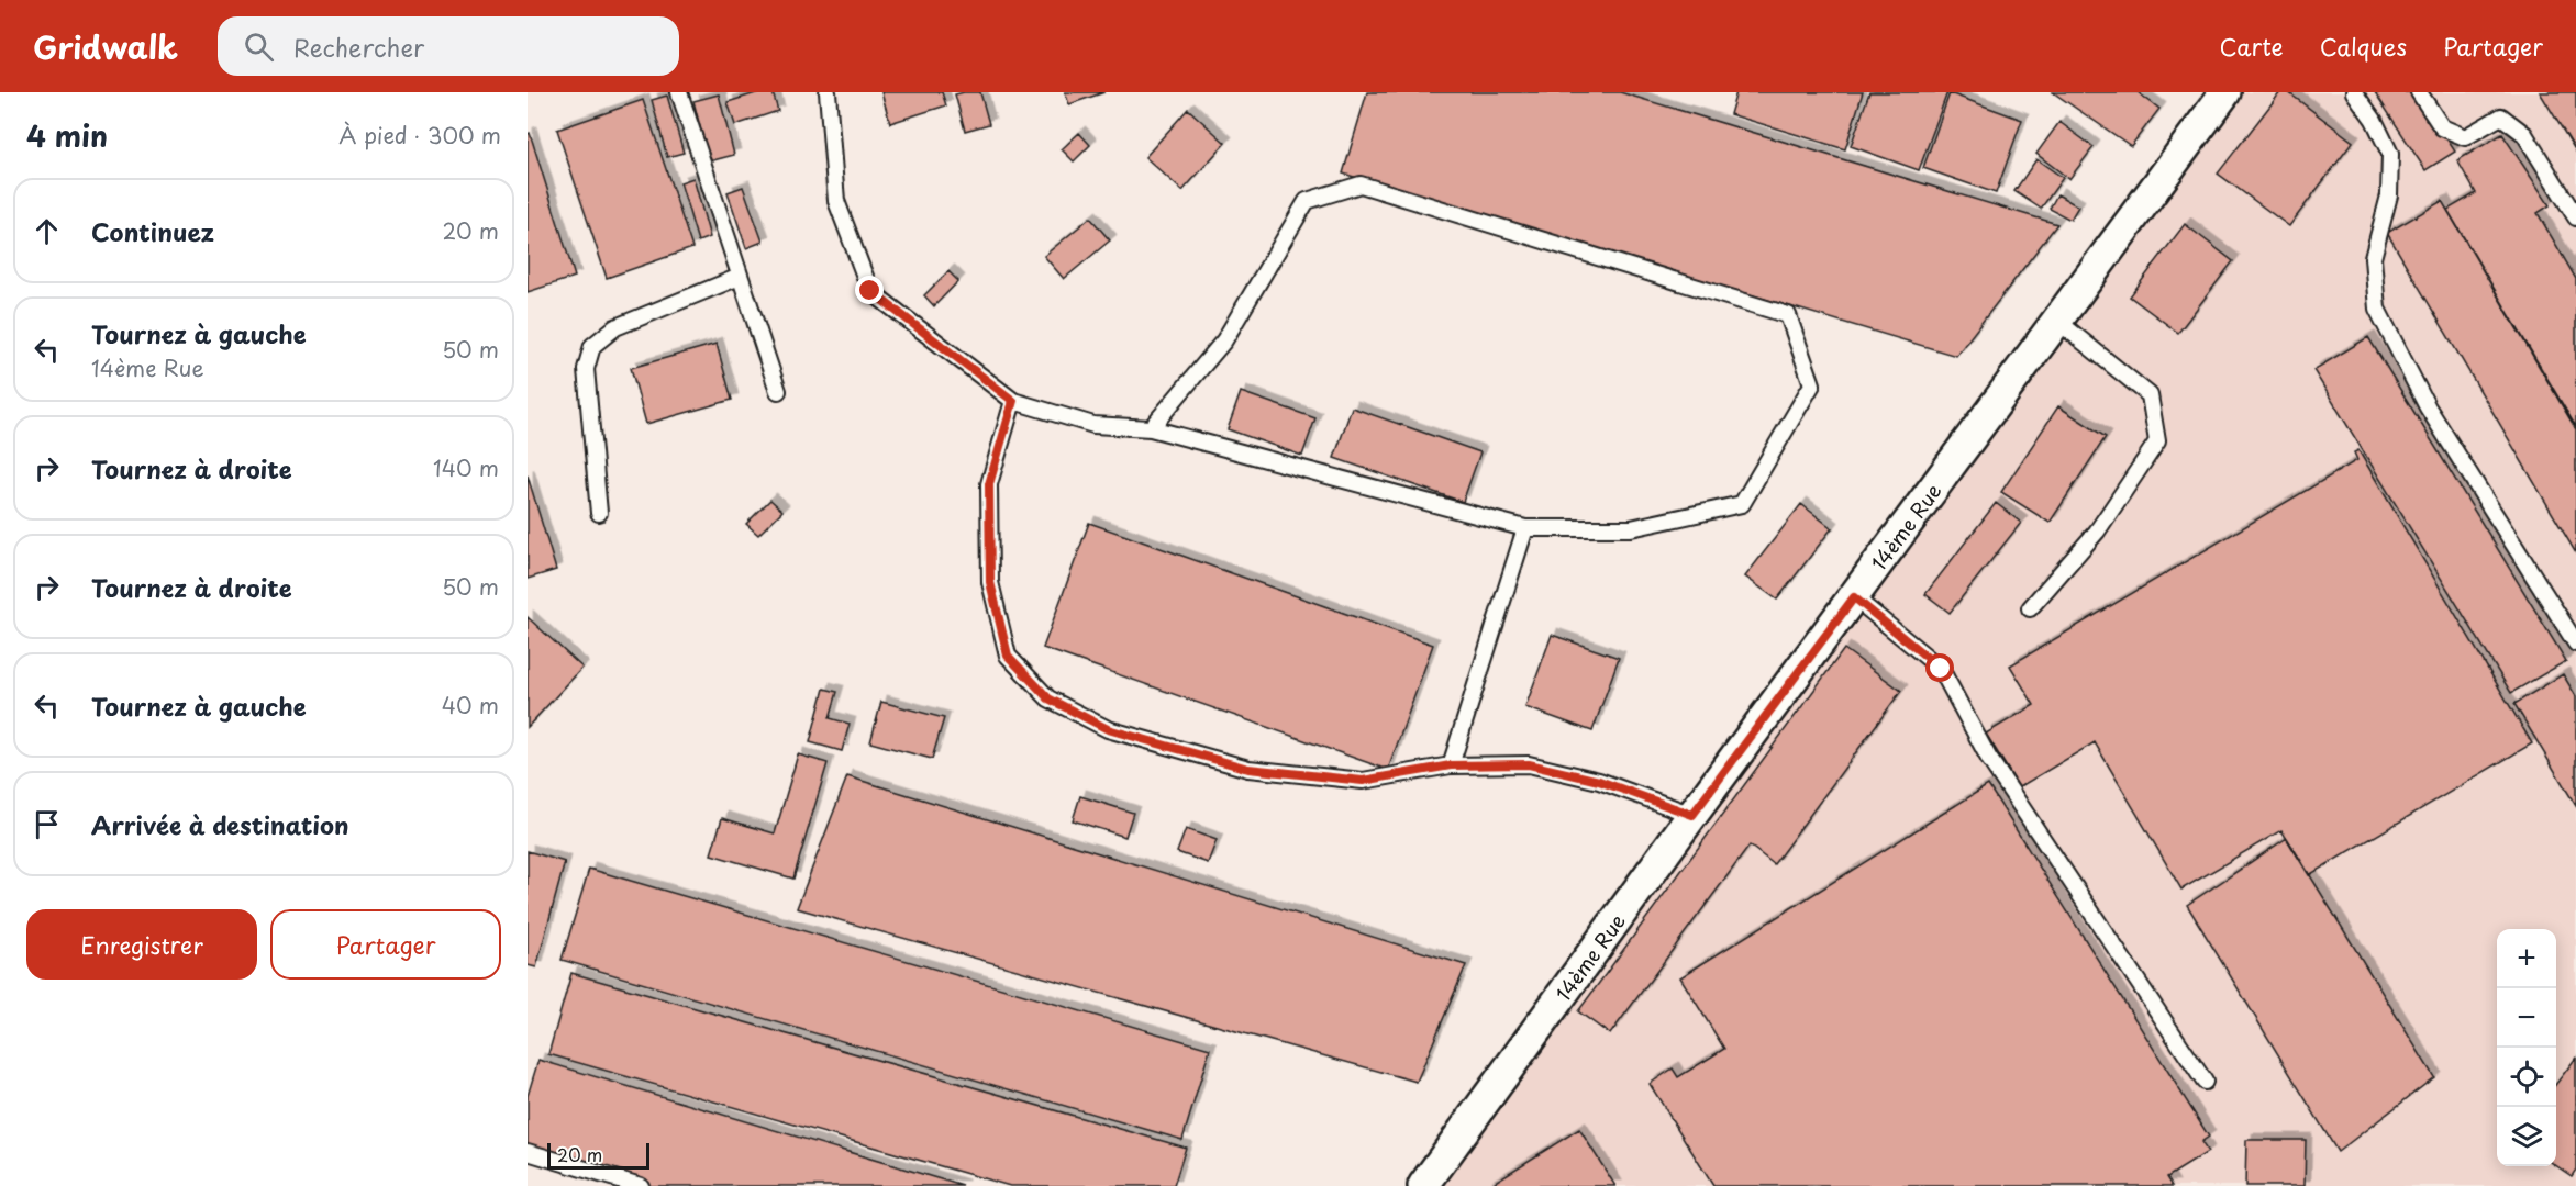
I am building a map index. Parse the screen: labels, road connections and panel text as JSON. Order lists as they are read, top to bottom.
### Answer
{
  "streets": {
    "street": ["14ème Rue"]
  },
  "scale_bar": "20 m",
  "page": {
    "header": "Gridwalk",
    "search": "Rechercher",
    "nav": ["Carte", "Calques", "Partager"],
    "heading": ["4 min", "À pied · 300 m"],
    "list": [
      ["Continuez", "20 m"],
      ["Tournez à gauche", "14ème Rue", "50 m"],
      ["Tournez à droite", "140 m"],
      ["Tournez à droite", "50 m"],
      ["Tournez à gauche", "40 m"],
      "Arrivée à destination"
    ],
    "buttons": ["Enregistrer", "Partager"],
    "map_buttons": ["+", "−"],
    "scale": "20 m"
  }
}
